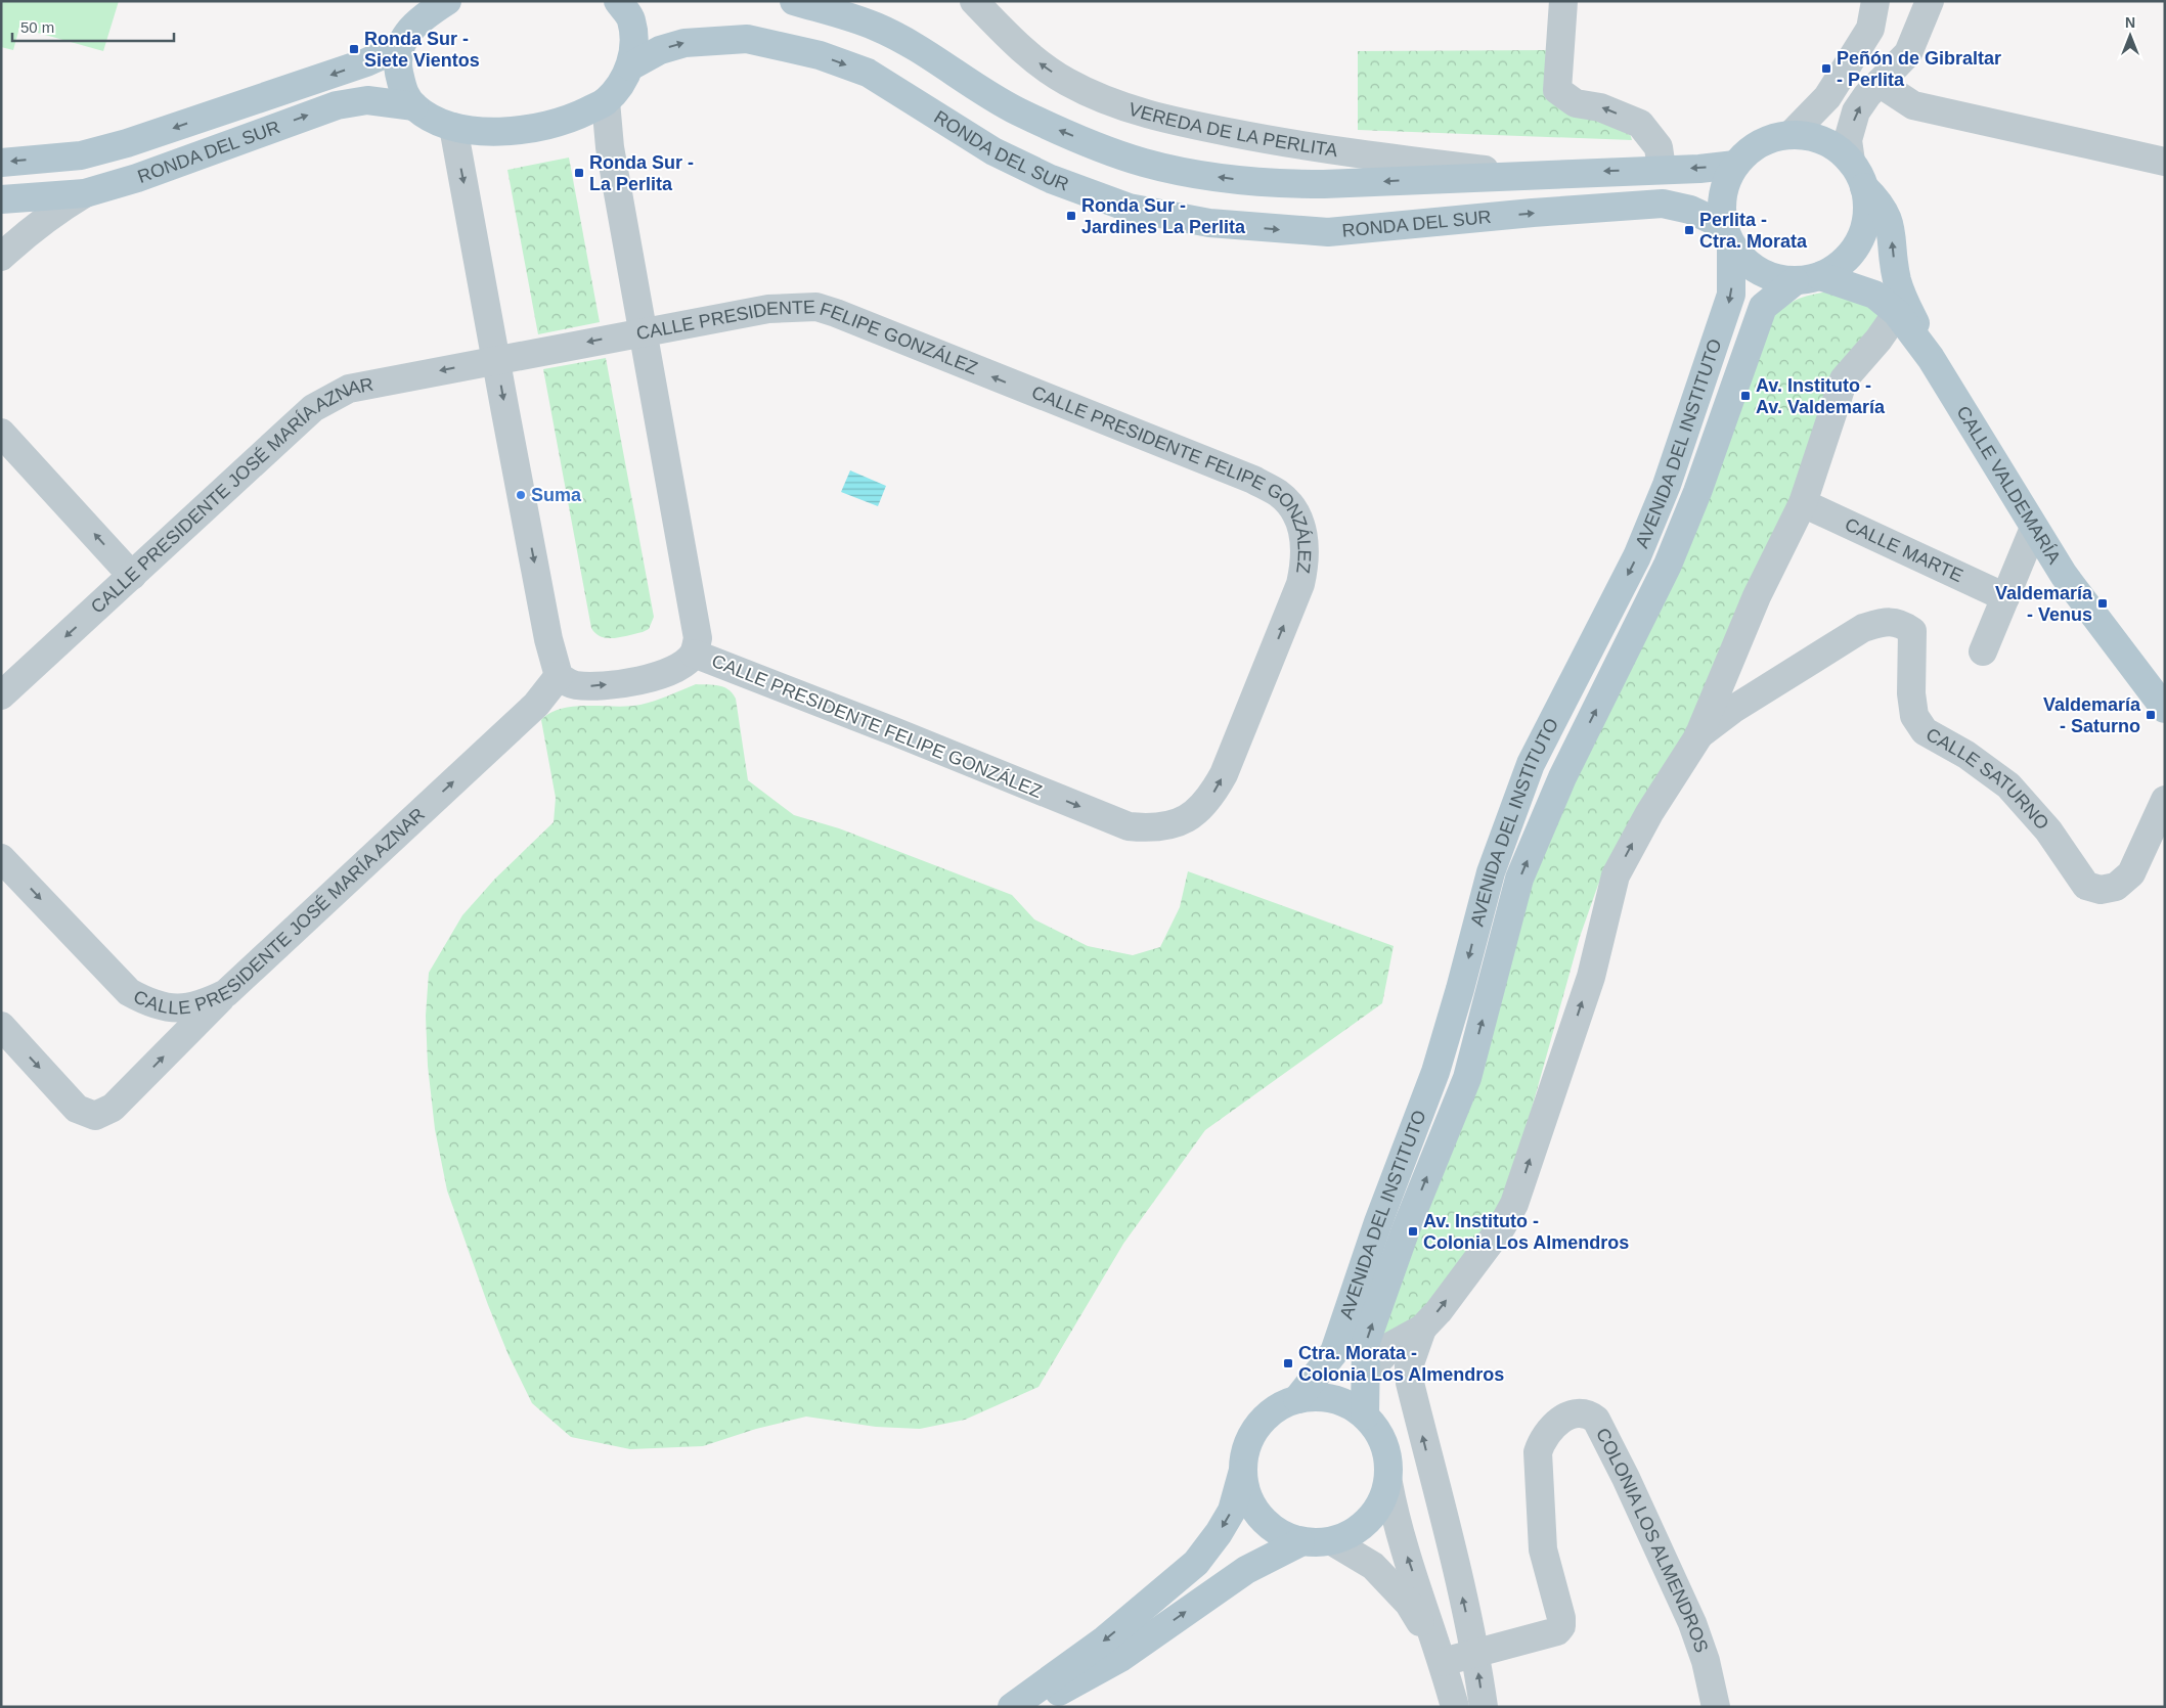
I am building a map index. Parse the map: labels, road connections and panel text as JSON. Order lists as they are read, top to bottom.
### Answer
{
  "streets": {
    "main road": ["RONDA DEL SUR", "AVENIDA DEL INSTITUTO", "CALLE VALDEMARÍA"],
    "street": [
      "VEREDA DE LA PERLITA",
      "CALLE PRESIDENTE FELIPE GONZÁLEZ",
      "CALLE PRESIDENTE JOSÉ MARÍA AZNAR",
      "CALLE MARTE",
      "CALLE SATURNO",
      "COLONIA LOS ALMENDROS"
    ]
  },
  "crossings": [
    ["RONDA DEL SUR", "AVENIDA DEL INSTITUTO"],
    ["RONDA DEL SUR", "CALLE VALDEMARÍA"],
    ["CALLE PRESIDENTE FELIPE GONZÁLEZ", "CALLE PRESIDENTE JOSÉ MARÍA AZNAR"],
    ["AVENIDA DEL INSTITUTO", "CALLE VALDEMARÍA"]
  ],
  "one_way": ["VEREDA DE LA PERLITA"],
  "places": {
    "transit": [
      "Ronda Sur - Siete Vientos",
      "Peñón de Gibraltar - Perlita",
      "Ronda Sur - La Perlita",
      "Ronda Sur - Jardines La Perlita",
      "Perlita - Ctra. Morata",
      "Av. Instituto - Av. Valdemaría",
      "Valdemaría - Venus",
      "Valdemaría - Saturno",
      "Av. Instituto - Colonia Los Almendros",
      "Ctra. Morata - Colonia Los Almendros"
    ],
    "other": ["Suma"]
  },
  "scale_bar": "50 m",
  "north": "top"
}
